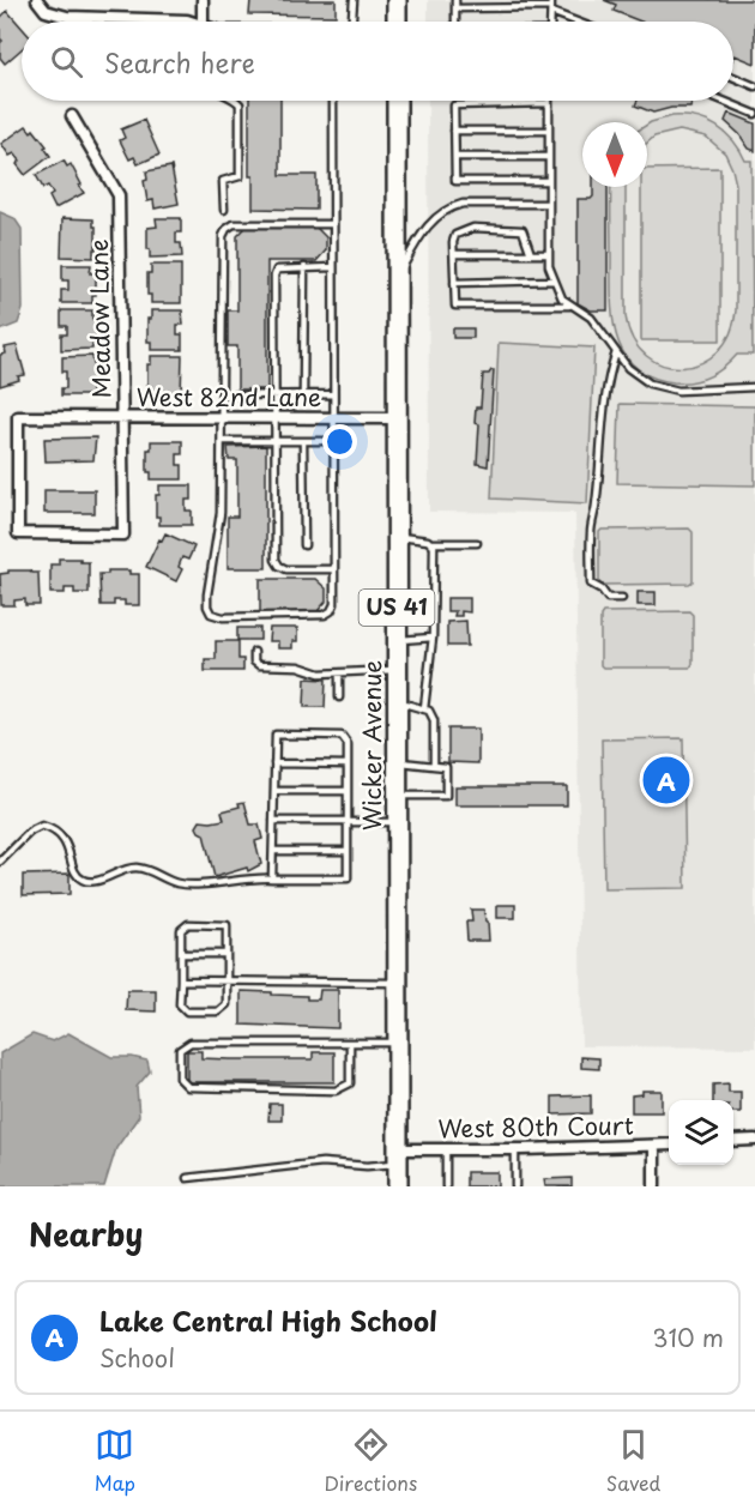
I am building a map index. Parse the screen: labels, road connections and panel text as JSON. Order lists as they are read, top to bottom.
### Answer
{
  "streets": {
    "highway": ["US 41", "Wicker Avenue"],
    "street": ["Meadow Lane", "West 82nd Lane", "West 80th Court"]
  },
  "crossings": [
    ["Meadow Lane", "West 82nd Lane"],
    ["West 82nd Lane", "Wicker Avenue"],
    ["Wicker Avenue", "West 80th Court"]
  ],
  "north": "bottom",
  "page": {
    "search": "Search here",
    "pins": "A",
    "heading": "Nearby",
    "list": [
      {
        "mark": "A",
        "name": "Lake Central High School",
        "note": "School",
        "value": "310 m"
      }
    ],
    "nav": ["Map", "Directions", "Saved"]
  }
}
